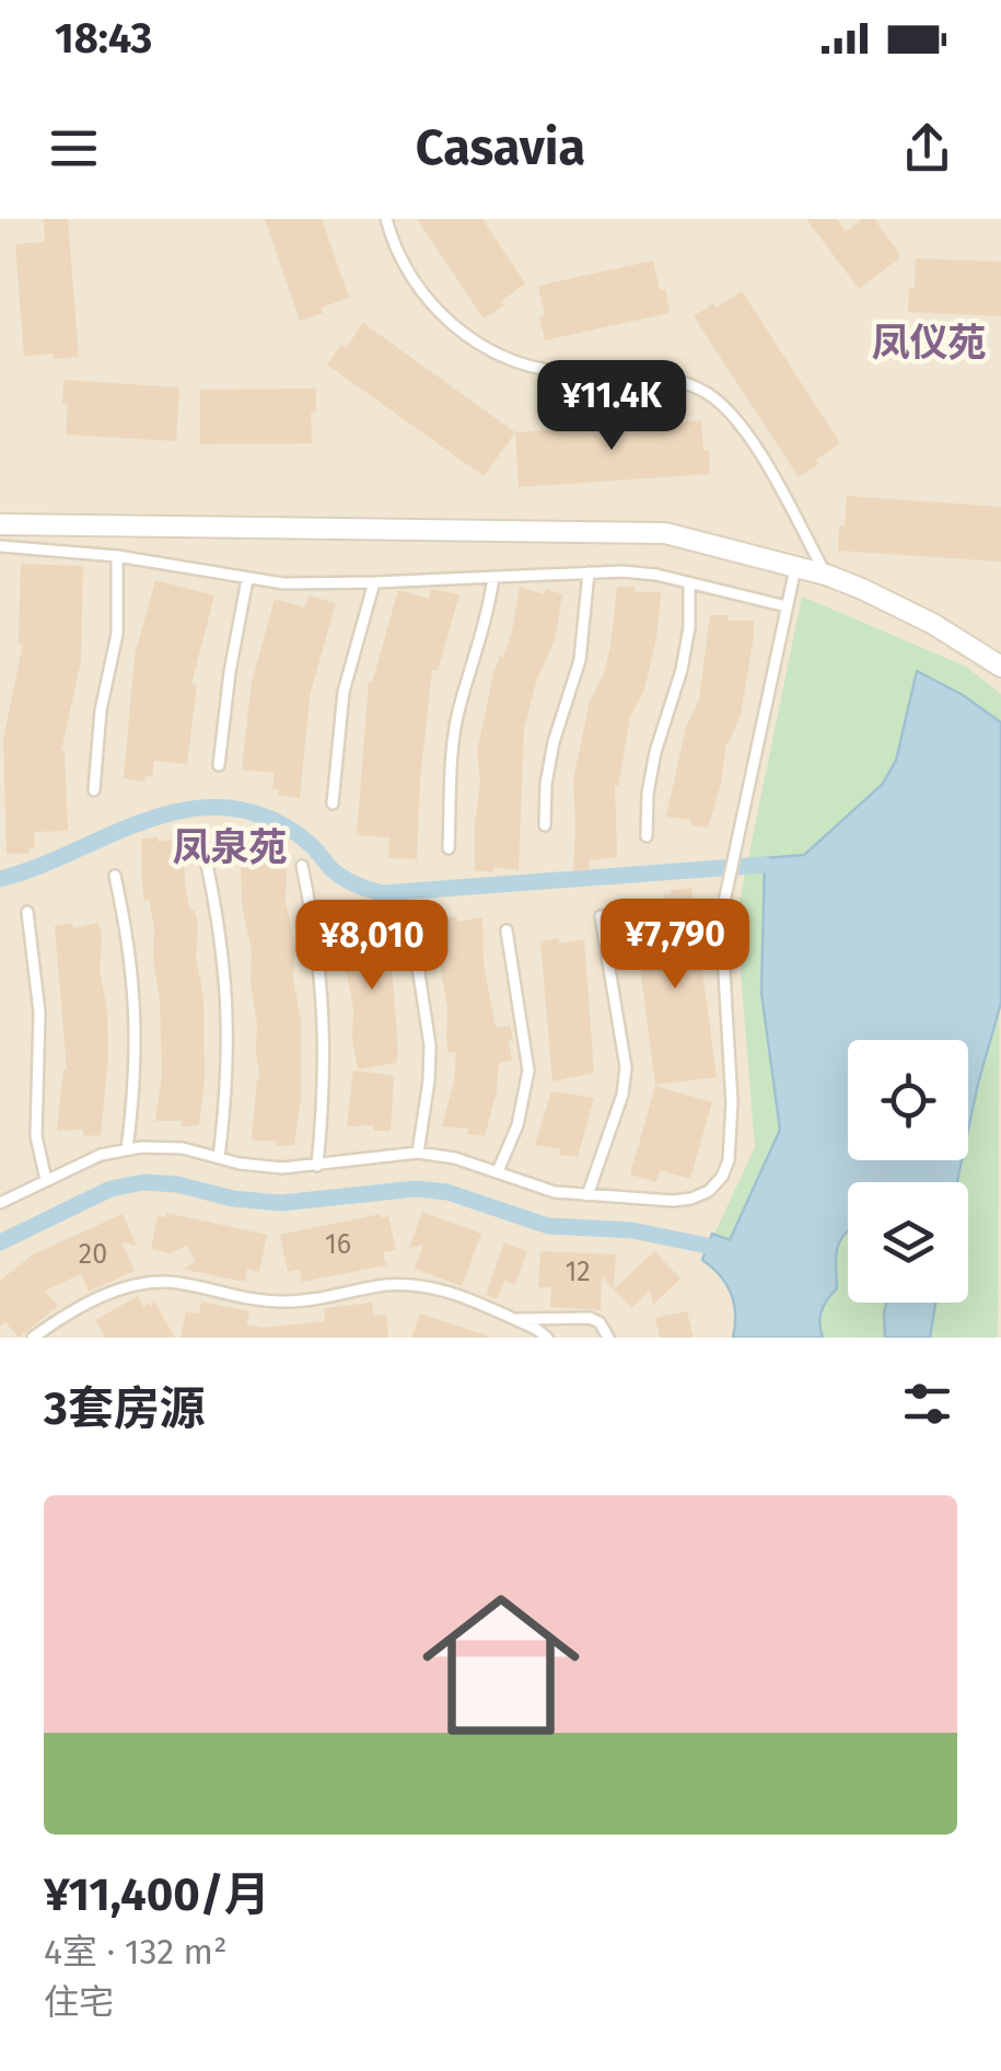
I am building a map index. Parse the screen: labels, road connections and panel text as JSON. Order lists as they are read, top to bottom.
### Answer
{
  "districts": ["凤仪苑", "凤泉苑"],
  "house_numbers": ["16", "20", "12"],
  "page": {
    "status": "18:43",
    "header": "Casavia",
    "price": ["¥11.4K", "¥7,790", "¥8,010"],
    "heading": "3套房源",
    "list": [
      {
        "name": "¥11,400/月",
        "note": "4室 · 132 m² · 住宅"
      }
    ]
  }
}
